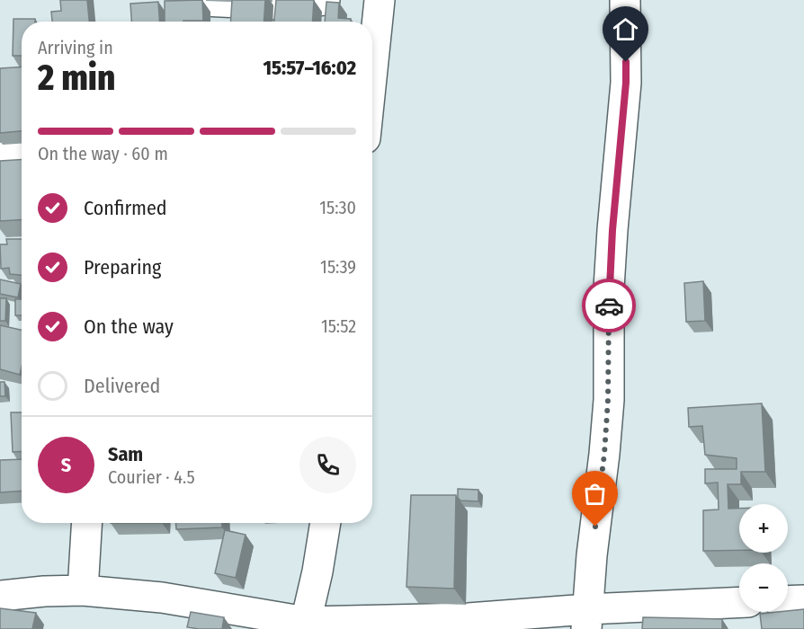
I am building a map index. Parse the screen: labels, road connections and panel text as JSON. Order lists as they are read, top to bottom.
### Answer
{
  "page": {
    "heading": ["2 min", "Arriving in", "15:57–16:02"],
    "panel": ["Sam", "Courier · 4.5"],
    "bar": "On the way · 60 m",
    "list": [
      ["Confirmed", "15:30"],
      ["Preparing", "15:39"],
      ["On the way", "15:52"],
      "Delivered"
    ],
    "round": "S",
    "map_buttons": ["+", "−"]
  }
}
